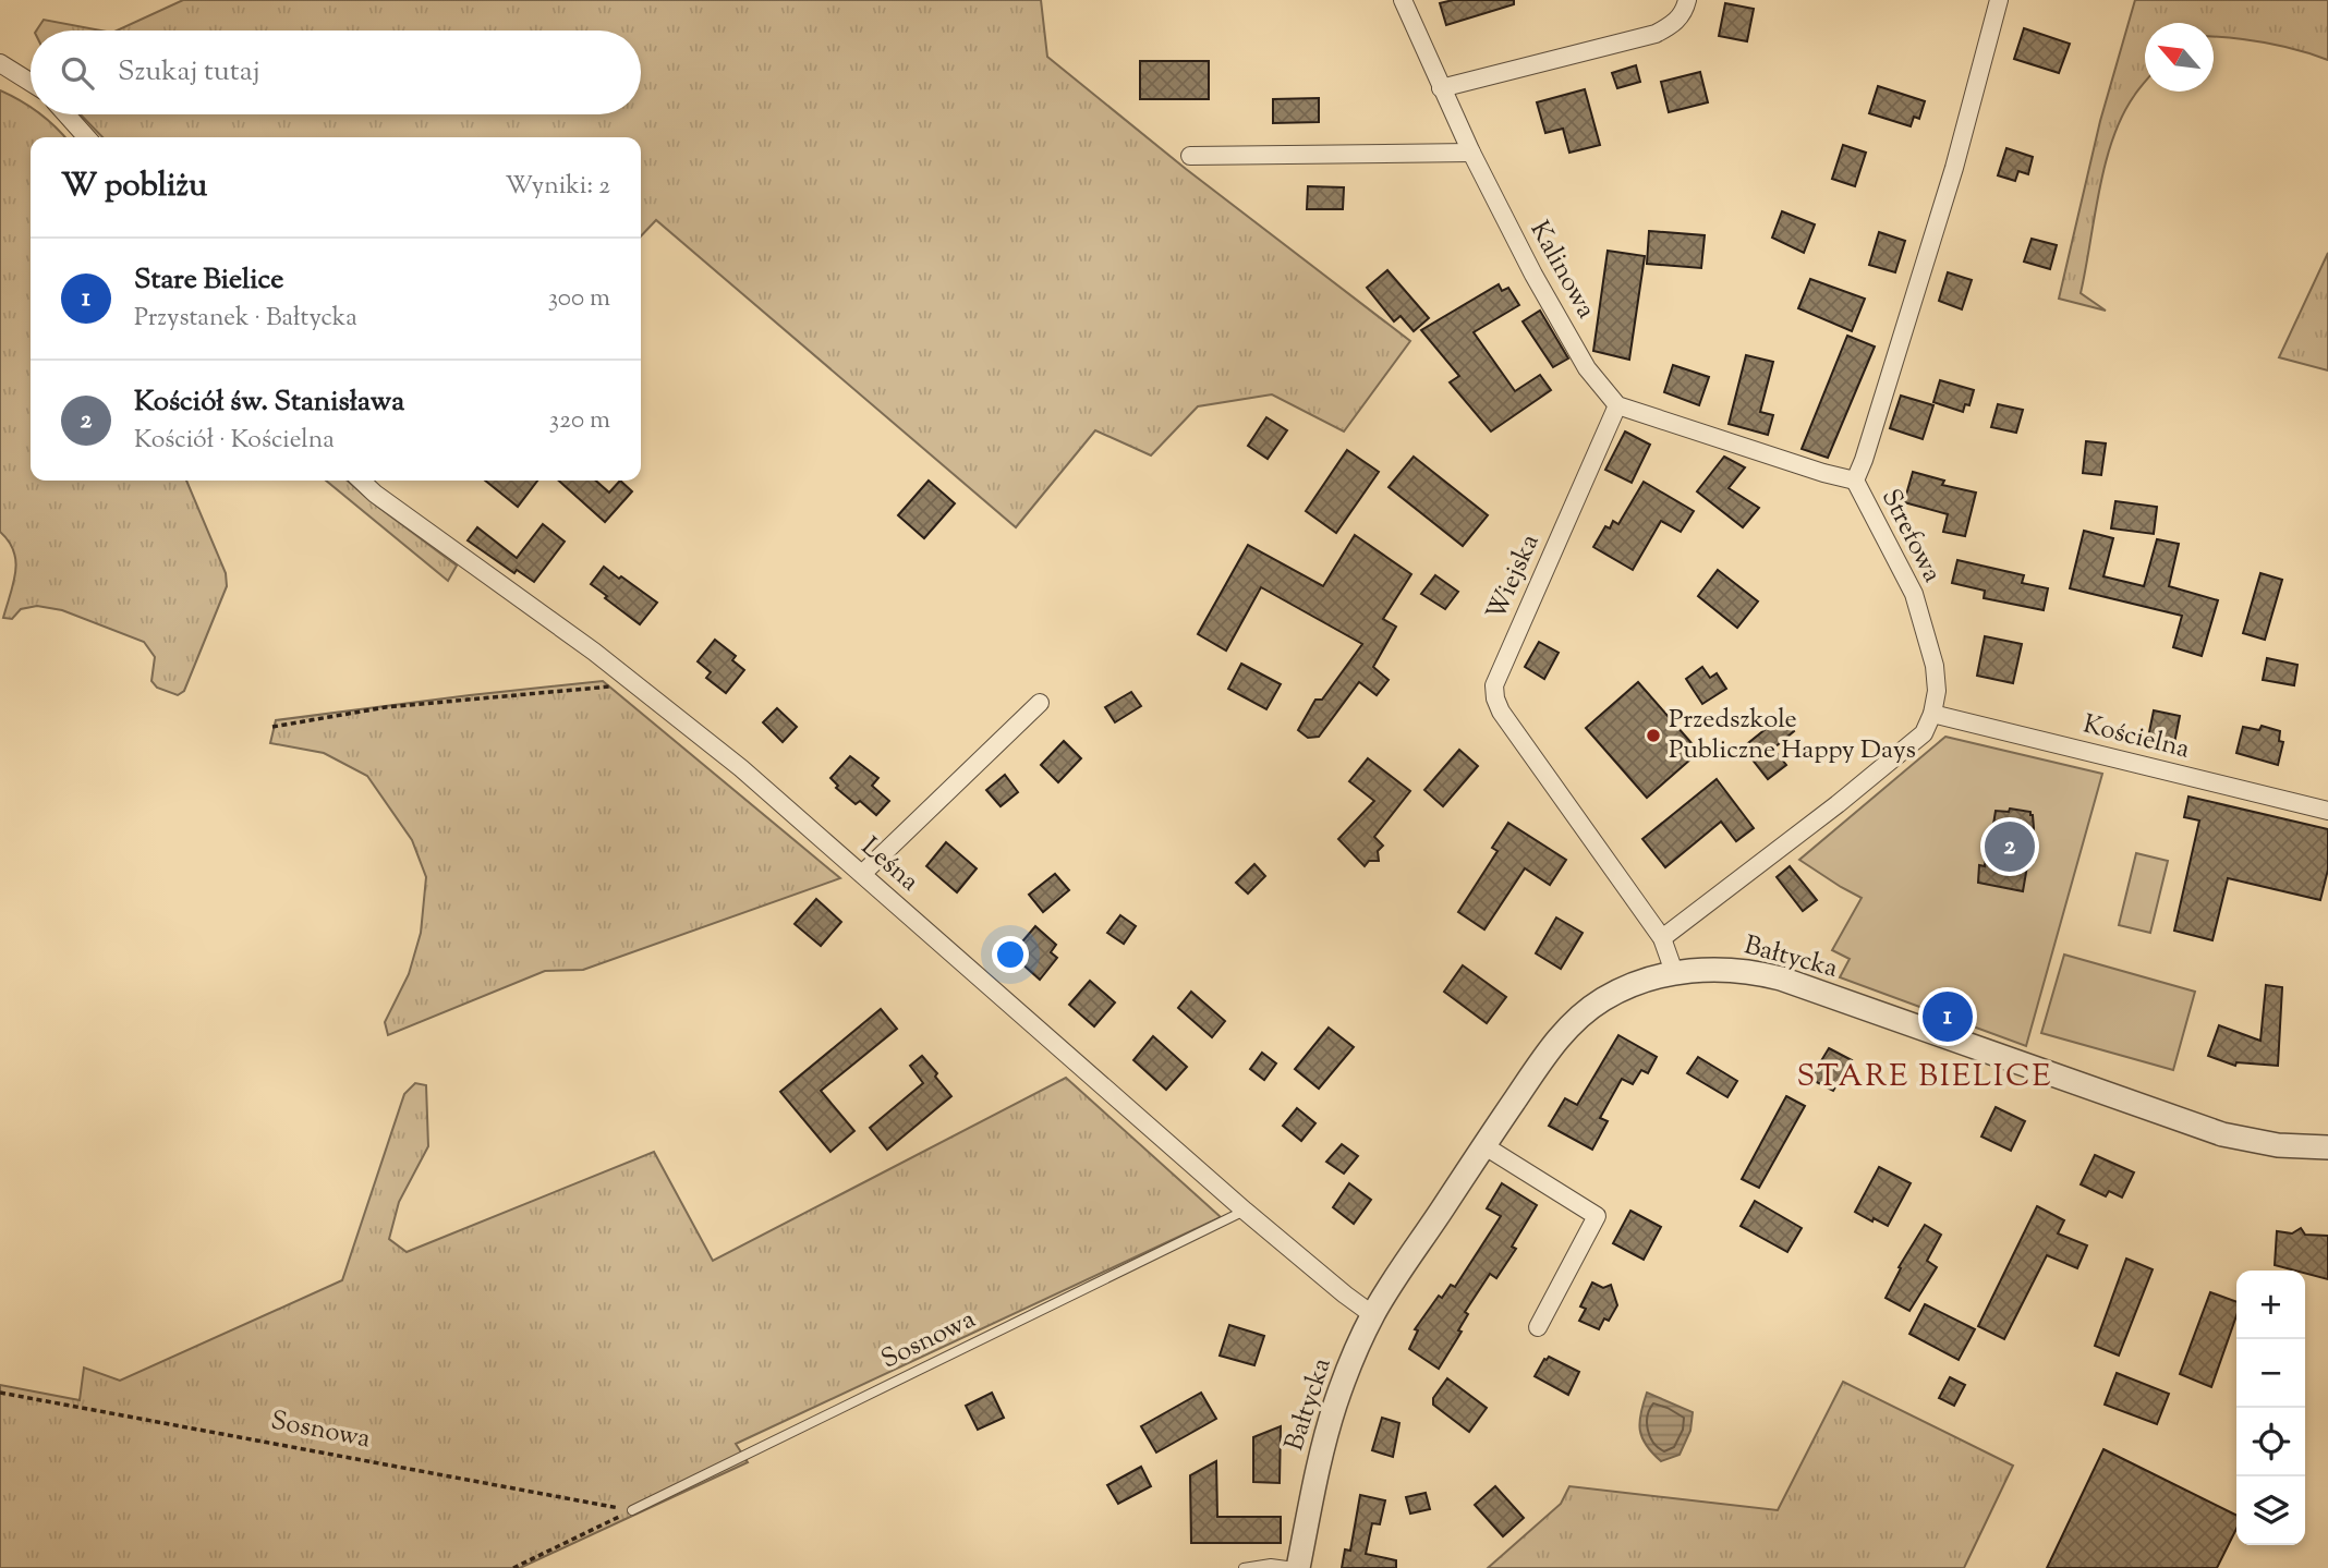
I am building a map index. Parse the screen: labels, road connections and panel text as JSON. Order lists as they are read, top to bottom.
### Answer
{
  "streets": {
    "street": [
      "Kalinowa",
      "Strefowa",
      "Wiejska",
      "Kościelna",
      "Leśna",
      "Bałtycka"
    ],
    "lane": ["Sosnowa"]
  },
  "crossings": [
    ["Kalinowa", "Wiejska"],
    ["Strefowa", "Kościelna"],
    ["Wiejska", "Bałtycka"],
    ["Leśna", "Bałtycka"],
    ["Leśna", "Sosnowa"]
  ],
  "districts": ["STARE BIELICE"],
  "places": ["Przedszkole Publiczne Happy Days"],
  "north": "top left",
  "page": {
    "search": "Szukaj tutaj",
    "heading": ["W pobliżu", "Wyniki: 2"],
    "list": [
      {
        "mark": "1",
        "name": "Stare Bielice",
        "note": "Przystanek · Bałtycka",
        "value": "300 m"
      },
      {
        "mark": "2",
        "name": "Kościół św. Stanisława",
        "note": "Kościół · Kościelna",
        "value": "320 m"
      }
    ],
    "pins": ["2", "1"],
    "map_buttons": ["+", "−"]
  }
}
